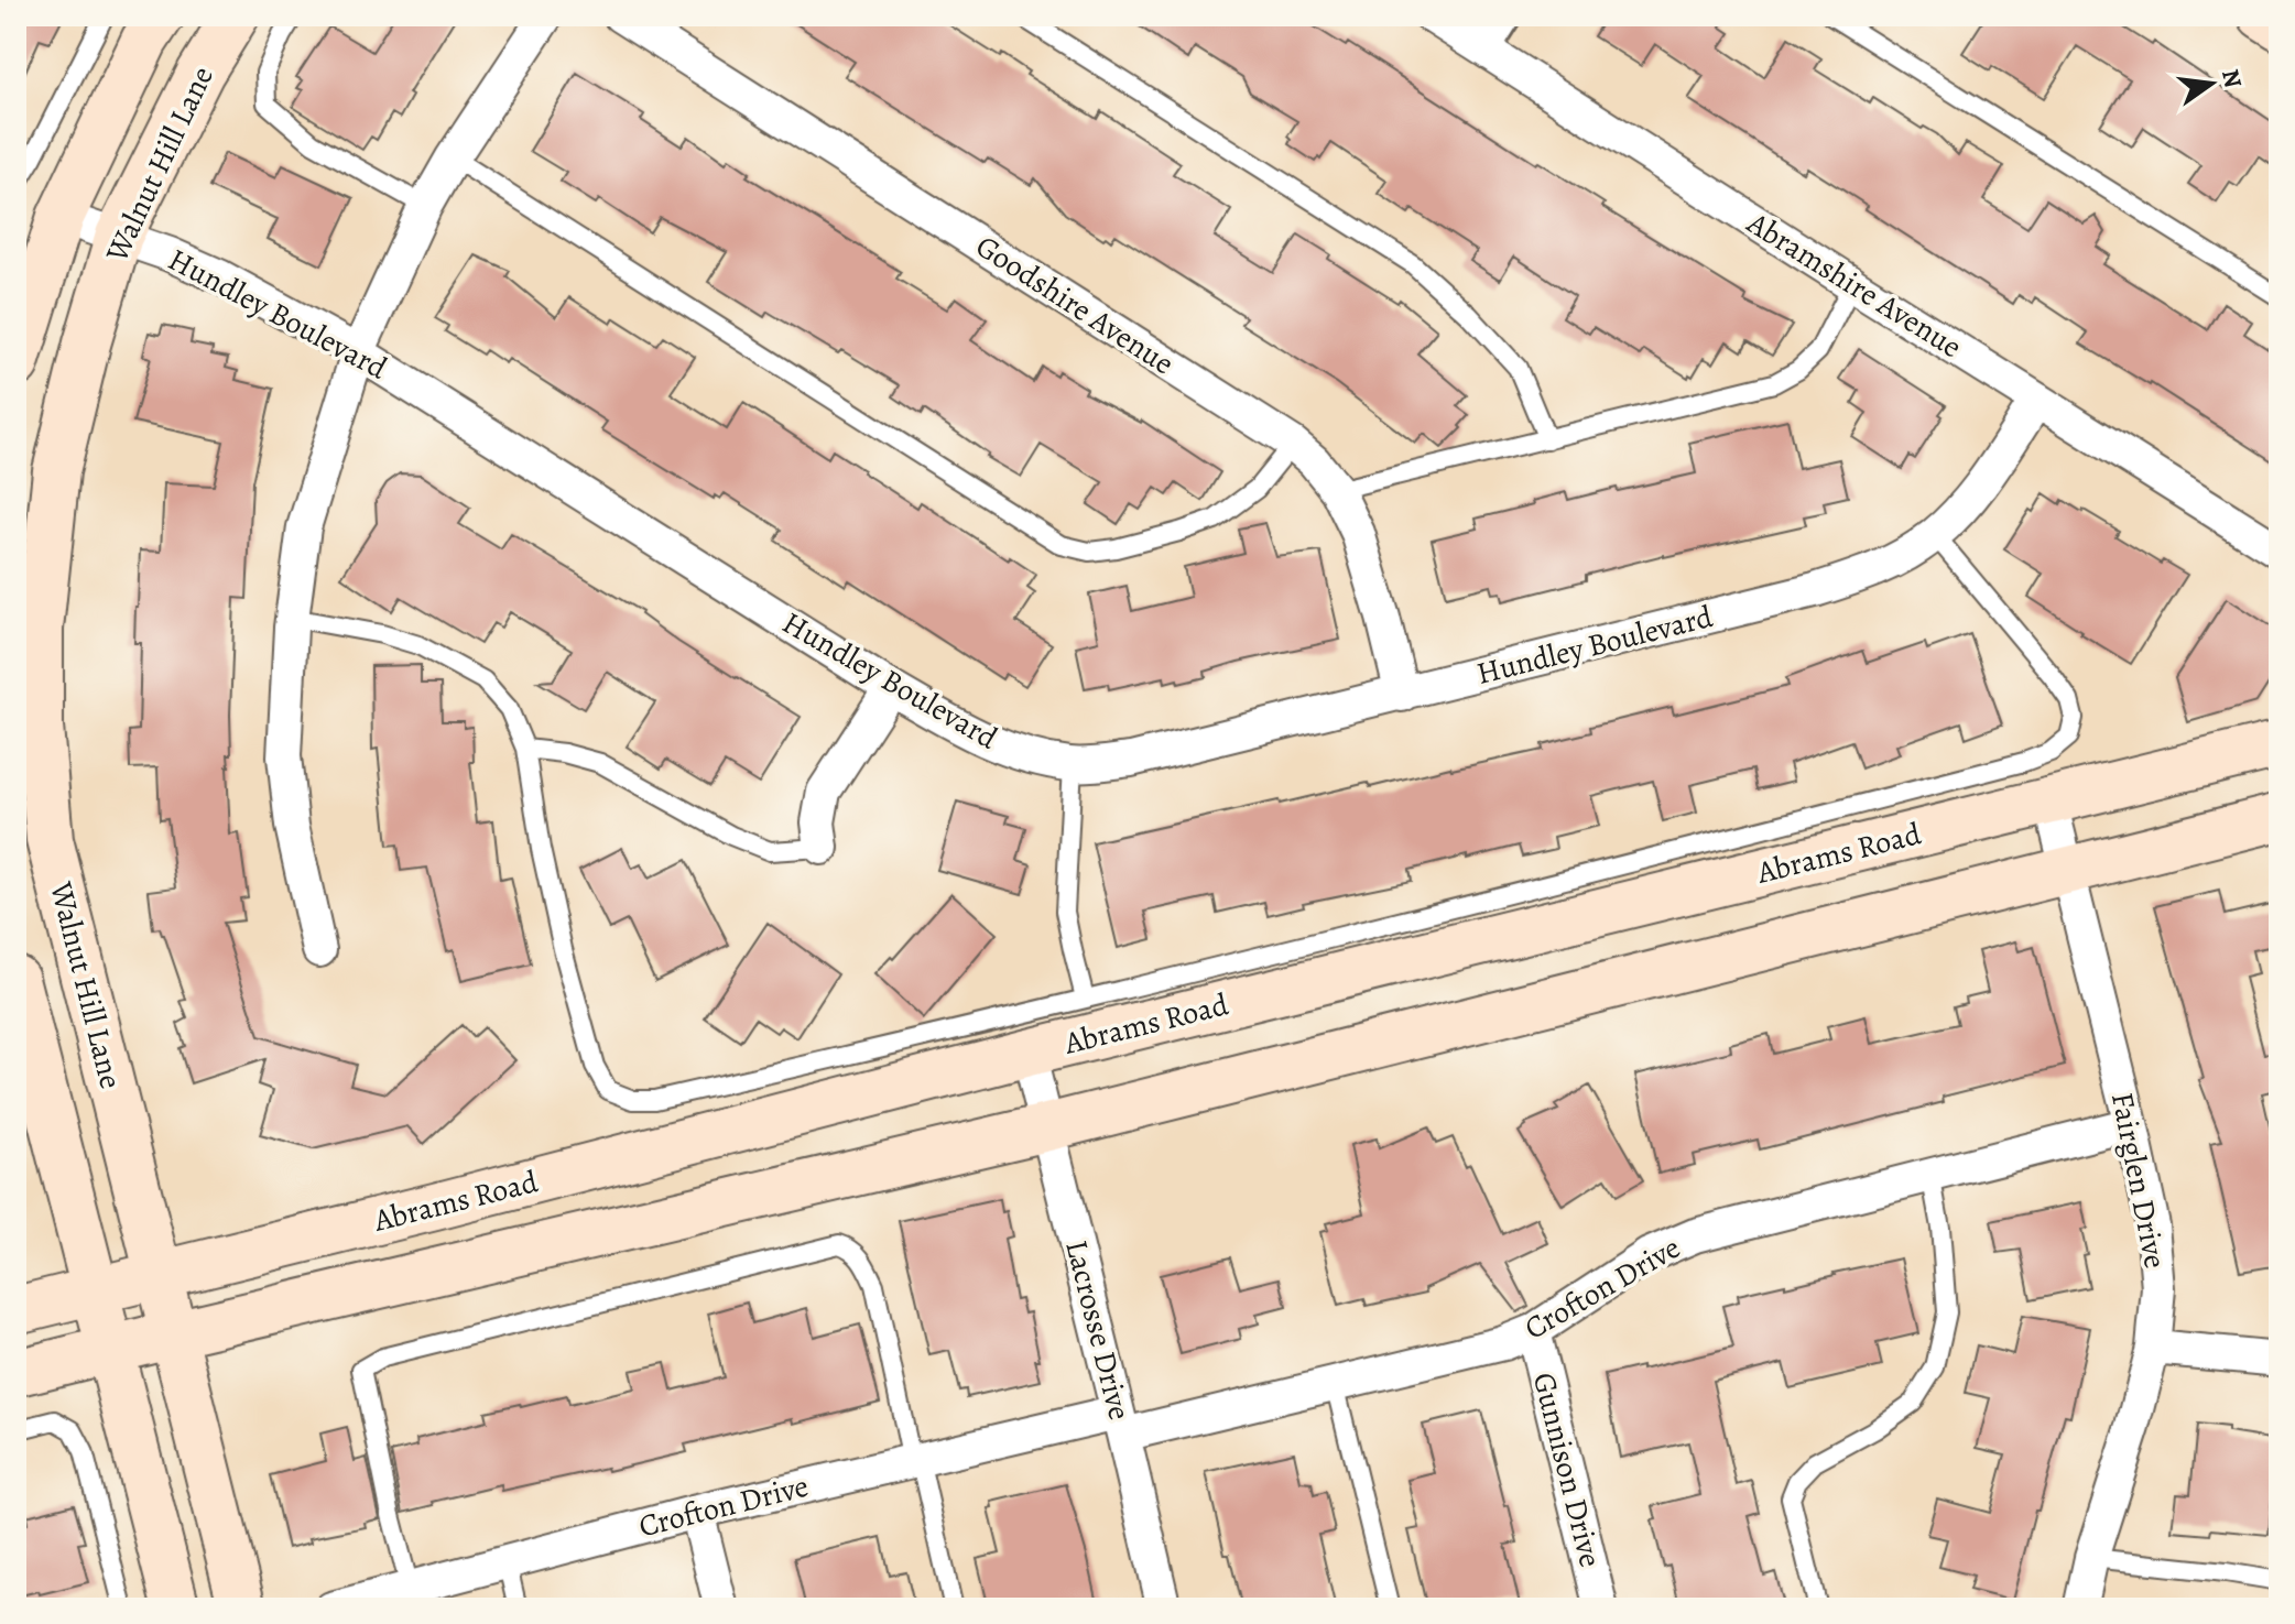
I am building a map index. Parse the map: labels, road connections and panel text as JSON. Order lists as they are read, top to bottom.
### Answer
{
  "streets": {
    "main road": ["Walnut Hill Lane", "Abrams Road"],
    "street": [
      "Abramshire Avenue",
      "Goodshire Avenue",
      "Hundley Boulevard",
      "Fairglen Drive",
      "Crofton Drive",
      "Lacrosse Drive",
      "Gunnison Drive"
    ]
  },
  "crossings": [
    ["Walnut Hill Lane", "Hundley Boulevard"],
    ["Walnut Hill Lane", "Abrams Road"],
    ["Abramshire Avenue", "Hundley Boulevard"],
    ["Goodshire Avenue", "Hundley Boulevard"],
    ["Abrams Road", "Fairglen Drive"],
    ["Abrams Road", "Lacrosse Drive"],
    ["Fairglen Drive", "Crofton Drive"],
    ["Crofton Drive", "Lacrosse Drive"],
    ["Crofton Drive", "Gunnison Drive"]
  ],
  "north": "right"
}
